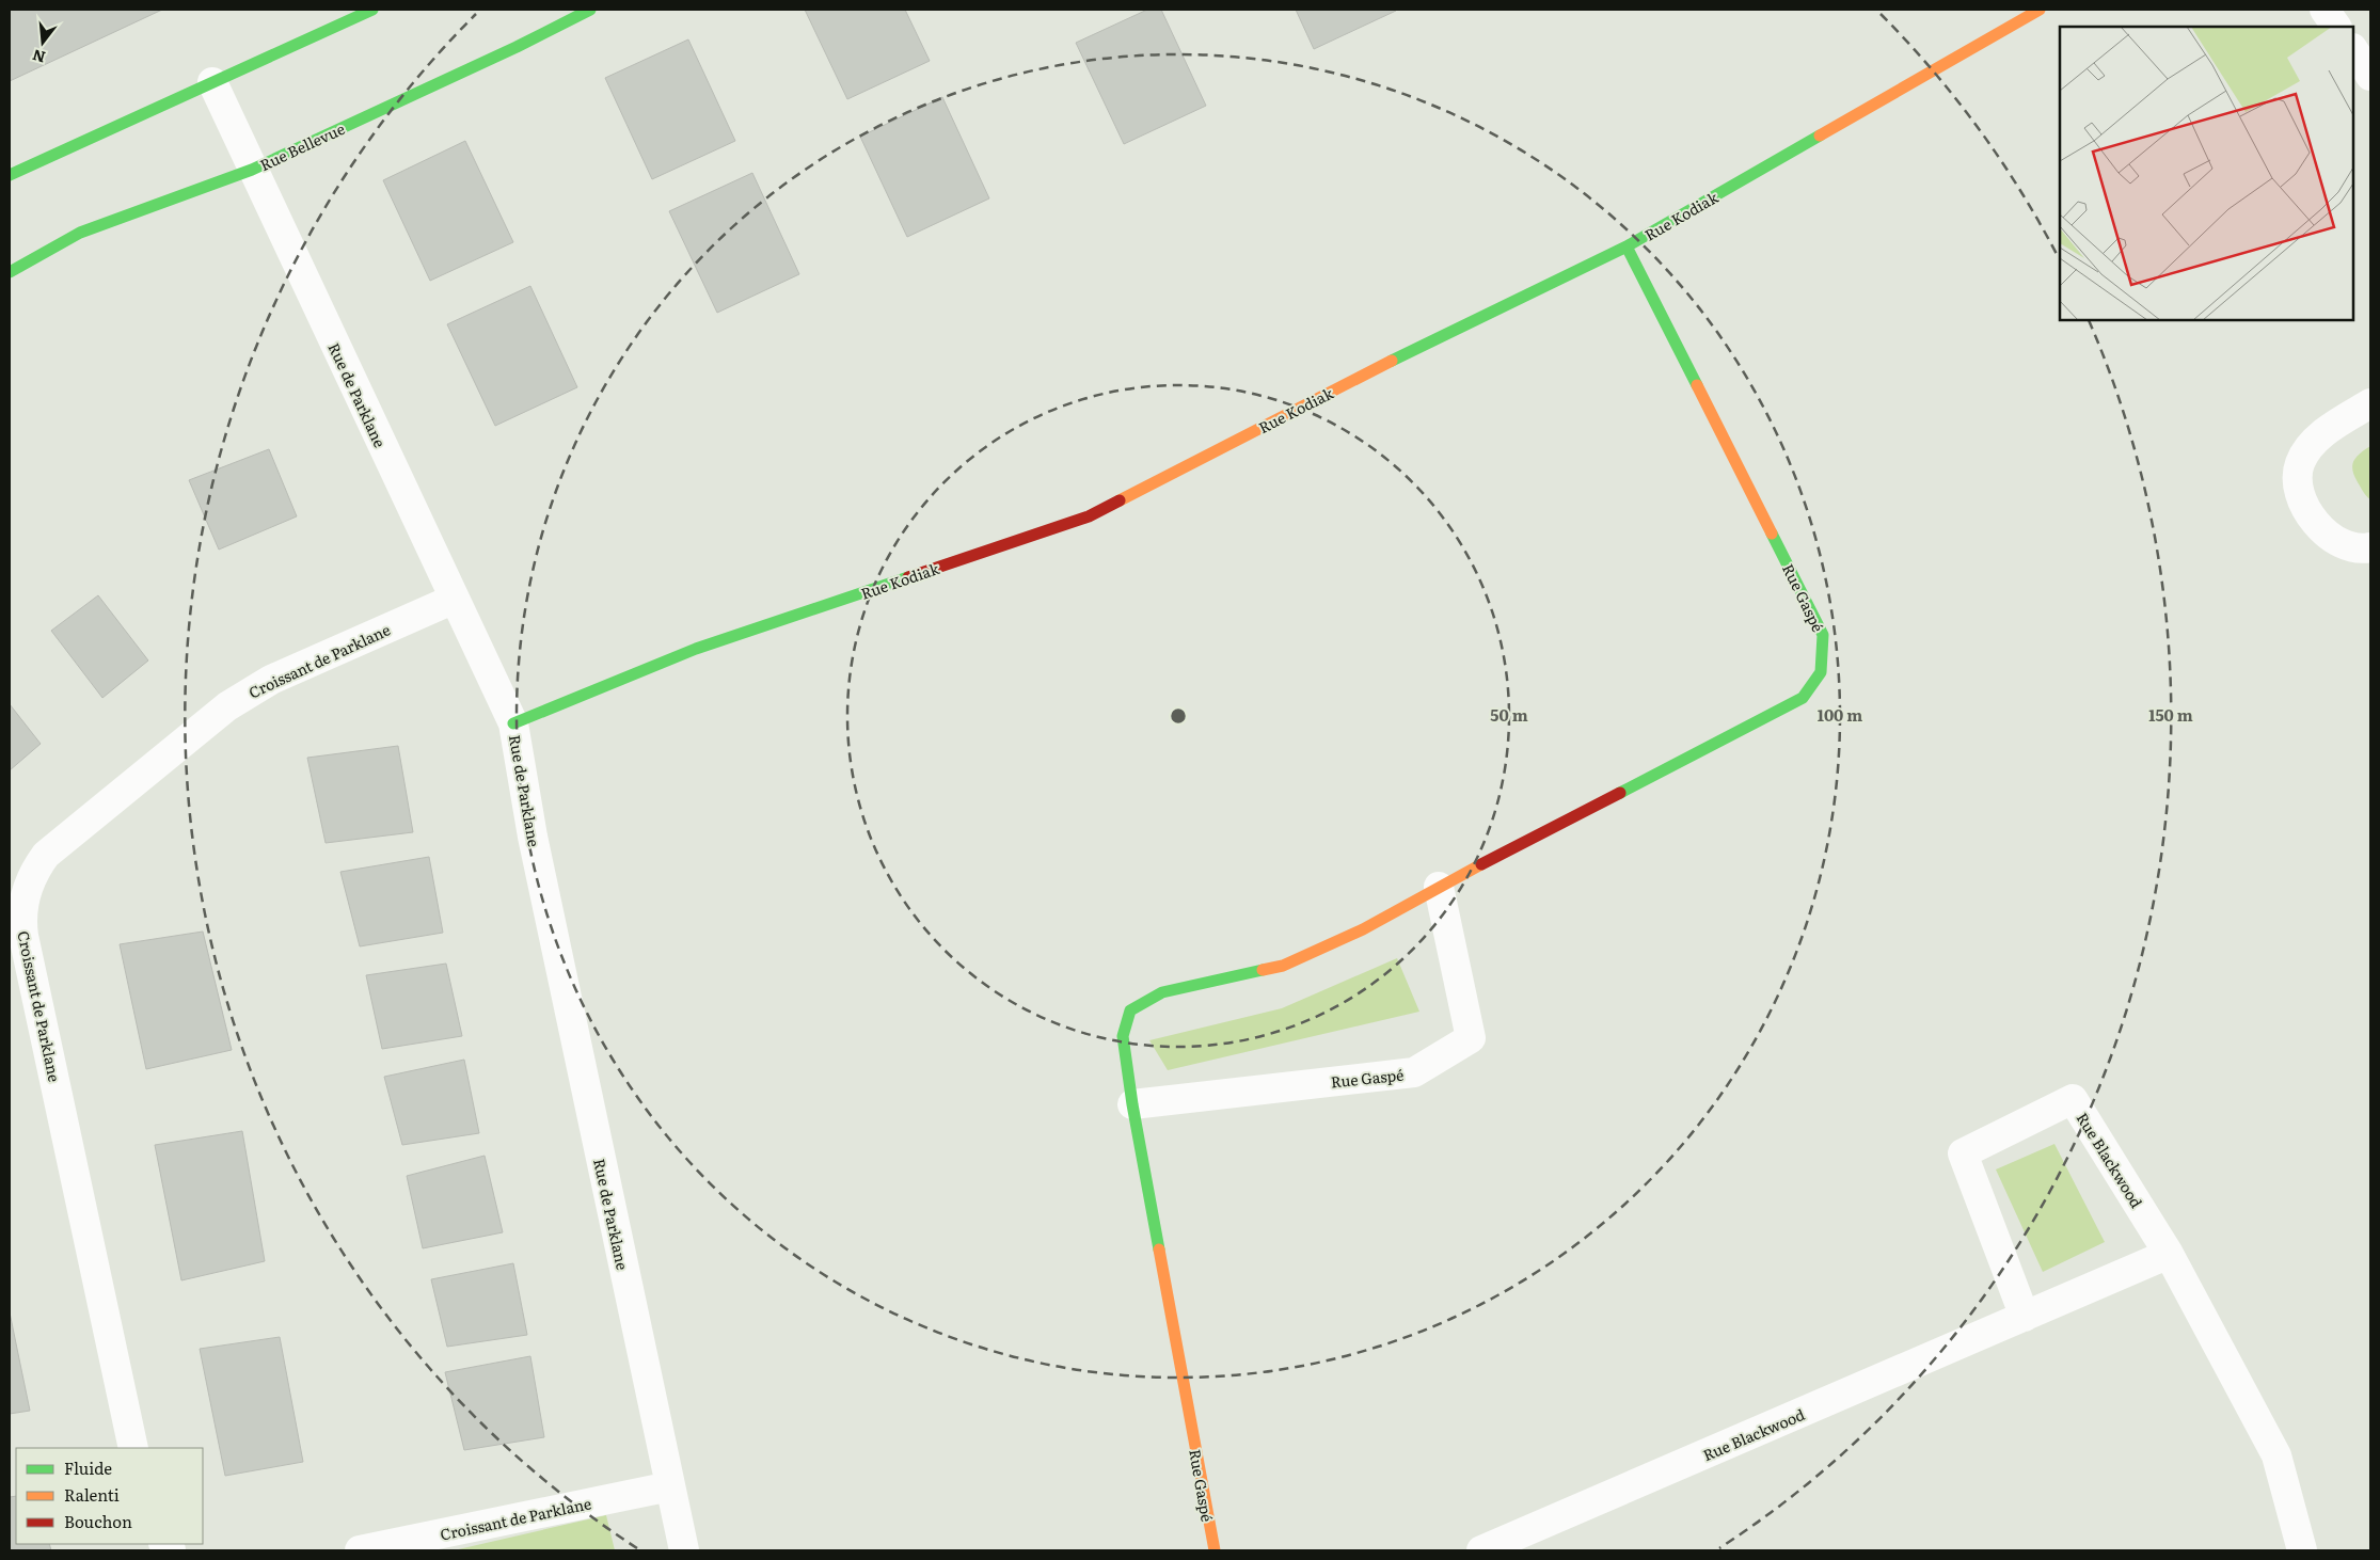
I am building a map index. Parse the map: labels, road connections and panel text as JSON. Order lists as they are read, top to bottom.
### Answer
{
  "streets": {
    "street": [
      "Rue Bellevue",
      "Rue Kodiak",
      "Rue de Parklane",
      "Rue Gaspé",
      "Croissant de Parklane",
      "Rue Blackwood"
    ]
  },
  "crossings": [
    ["Rue Bellevue", "Rue de Parklane"],
    ["Rue Kodiak", "Rue de Parklane"],
    ["Rue Kodiak", "Rue Gaspé"],
    ["Rue de Parklane", "Croissant de Parklane"]
  ],
  "legend": ["Fluide", "Ralenti", "Bouchon"],
  "north": "bottom",
  "rings": ["50 m", "100 m", "150 m"]
}
